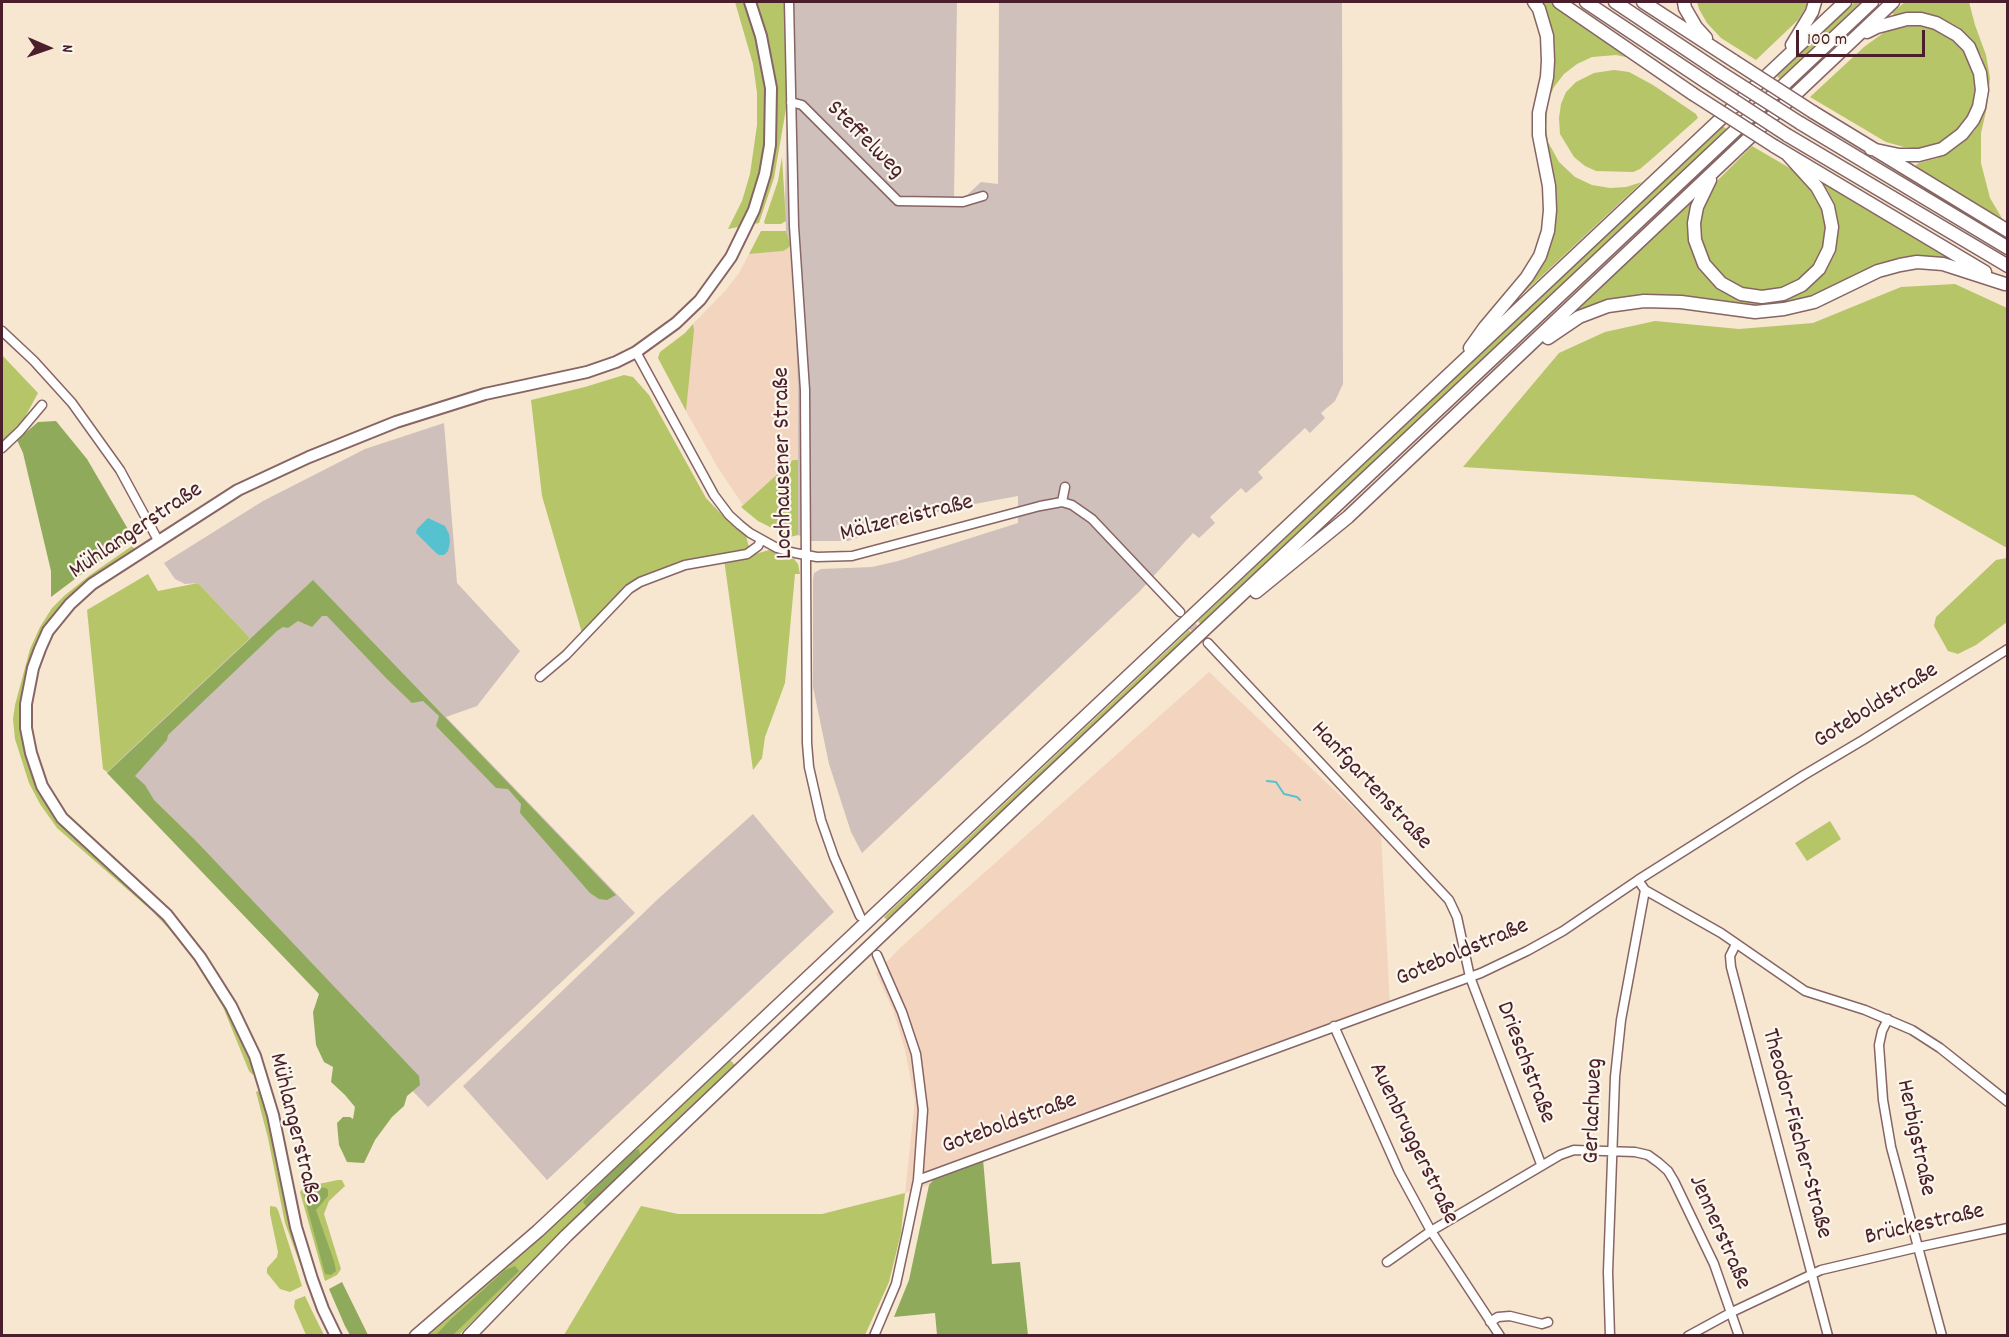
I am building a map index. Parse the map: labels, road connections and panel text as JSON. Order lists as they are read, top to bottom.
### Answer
{
  "streets": {
    "main road": ["Mühlangerstraße"],
    "street": [
      "Steffelweg",
      "Lochhausener Straße",
      "Mälzereistraße",
      "Goteboldstraße",
      "Hanfgartenstraße",
      "Drieschstraße",
      "Gerlachweg",
      "Theodor-Fischer-Straße",
      "Herbigstraße",
      "Auenbruggerstraße",
      "Brückestraße",
      "Jennerstraße"
    ]
  },
  "crossings": [
    ["Steffelweg", "Lochhausener Straße"],
    ["Lochhausener Straße", "Mälzereistraße"],
    ["Mälzereistraße", "Mühlangerstraße"],
    ["Goteboldstraße", "Hanfgartenstraße"],
    ["Goteboldstraße", "Drieschstraße"],
    ["Goteboldstraße", "Auenbruggerstraße"],
    ["Hanfgartenstraße", "Drieschstraße"],
    ["Drieschstraße", "Jennerstraße"],
    ["Gerlachweg", "Jennerstraße"],
    ["Theodor-Fischer-Straße", "Brückestraße"],
    ["Herbigstraße", "Brückestraße"],
    ["Auenbruggerstraße", "Jennerstraße"],
    ["Brückestraße", "Jennerstraße"]
  ],
  "scale_bar": "100 m",
  "north": "right"
}
